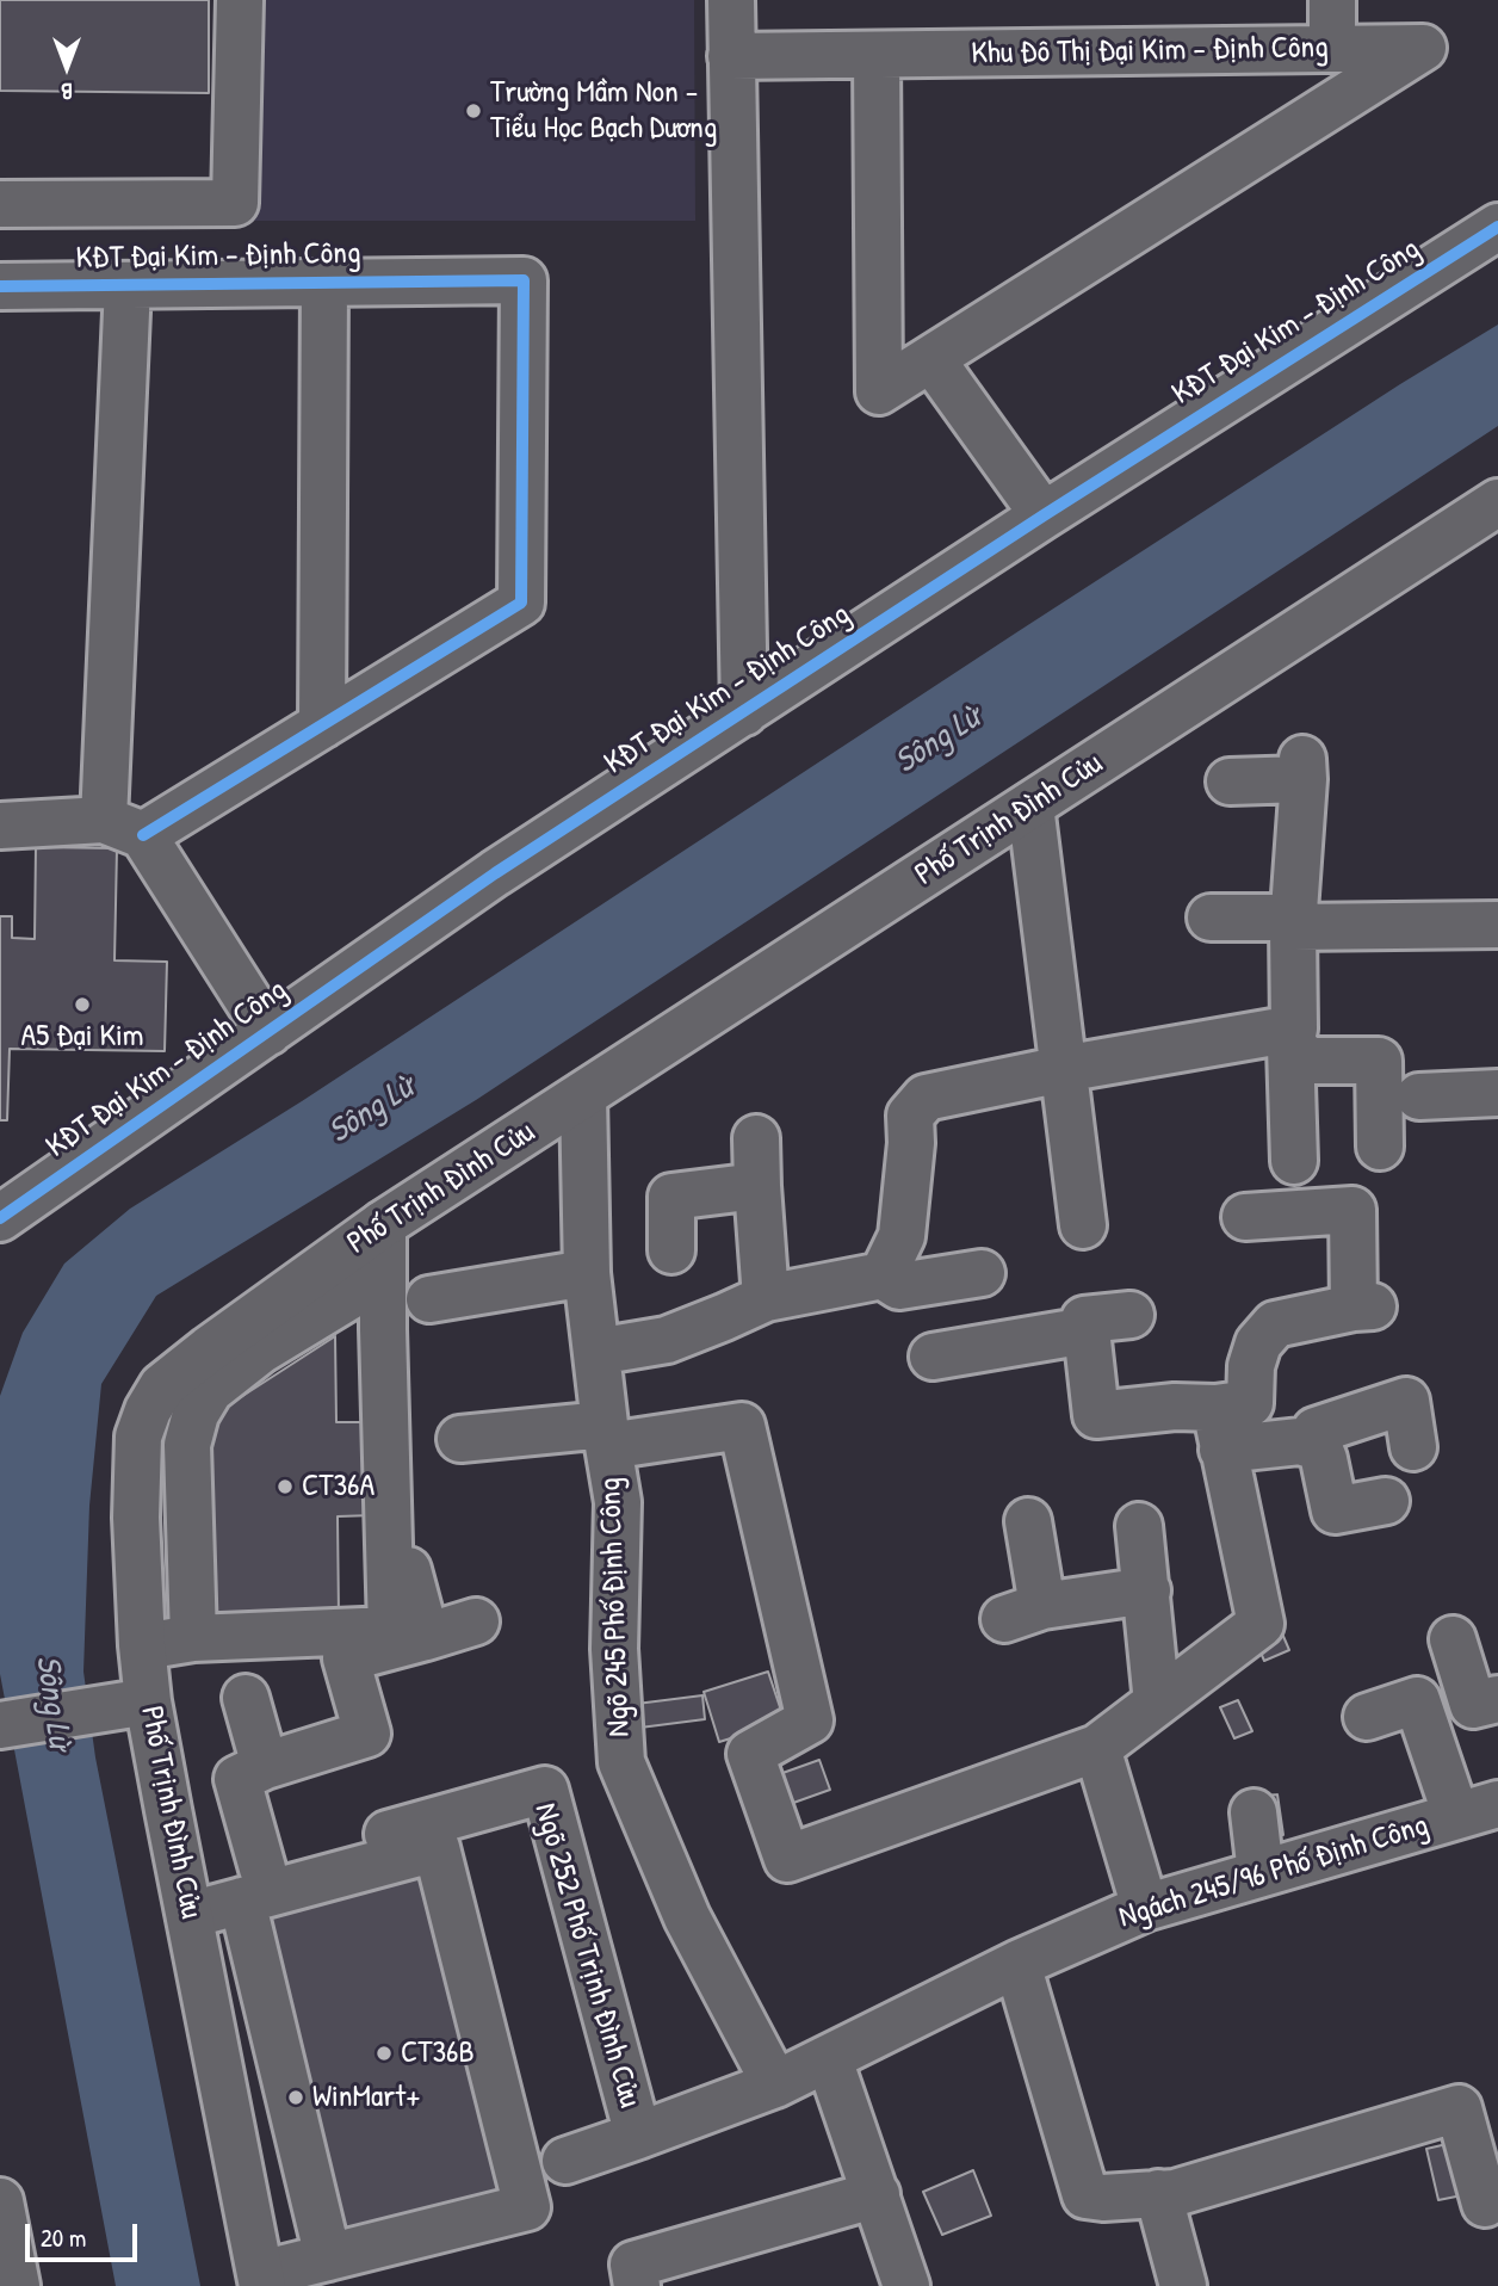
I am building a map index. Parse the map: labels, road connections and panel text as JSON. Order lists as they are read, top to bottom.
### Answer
{
  "streets": {
    "street": [
      "Khu Đô Thị Đại Kim - Định Công",
      "KĐT Đại Kim - Định Công",
      "Phố Trịnh Đình Cửu",
      "Ngõ 245 Phố Định Công",
      "Ngách 245/96 Phố Định Công",
      "Ngõ 252 Phố Trịnh Đình Cửu"
    ]
  },
  "crossings": [
    ["Khu Đô Thị Đại Kim - Định Công", "KĐT Đại Kim - Định Công"],
    ["Phố Trịnh Đình Cửu", "Ngõ 245 Phố Định Công"]
  ],
  "water": ["Sông Lừ"],
  "places": [
    "Trường Mầm Non - Tiểu Học Bạch Dương",
    "A5 Đại Kim",
    "CT36A",
    "CT36B",
    "WinMart+"
  ],
  "scale_bar": "20 m",
  "north": "bottom"
}
